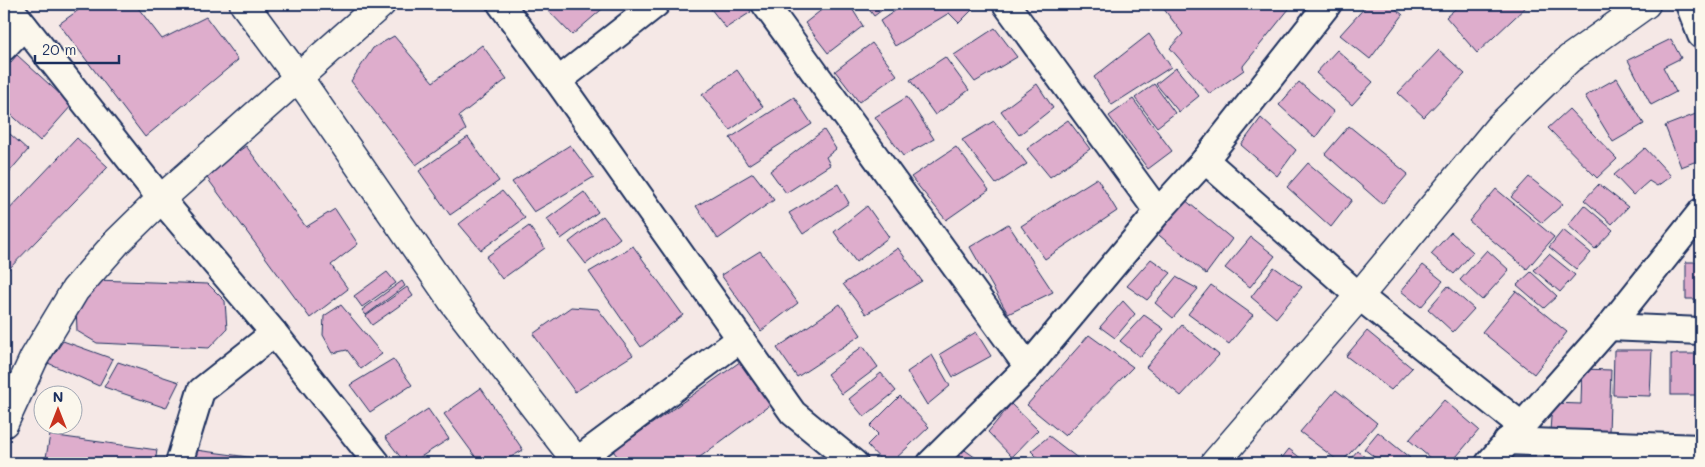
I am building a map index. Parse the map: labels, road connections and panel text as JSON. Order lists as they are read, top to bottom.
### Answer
{
  "scale_bar": "20 m",
  "north": "top"
}
